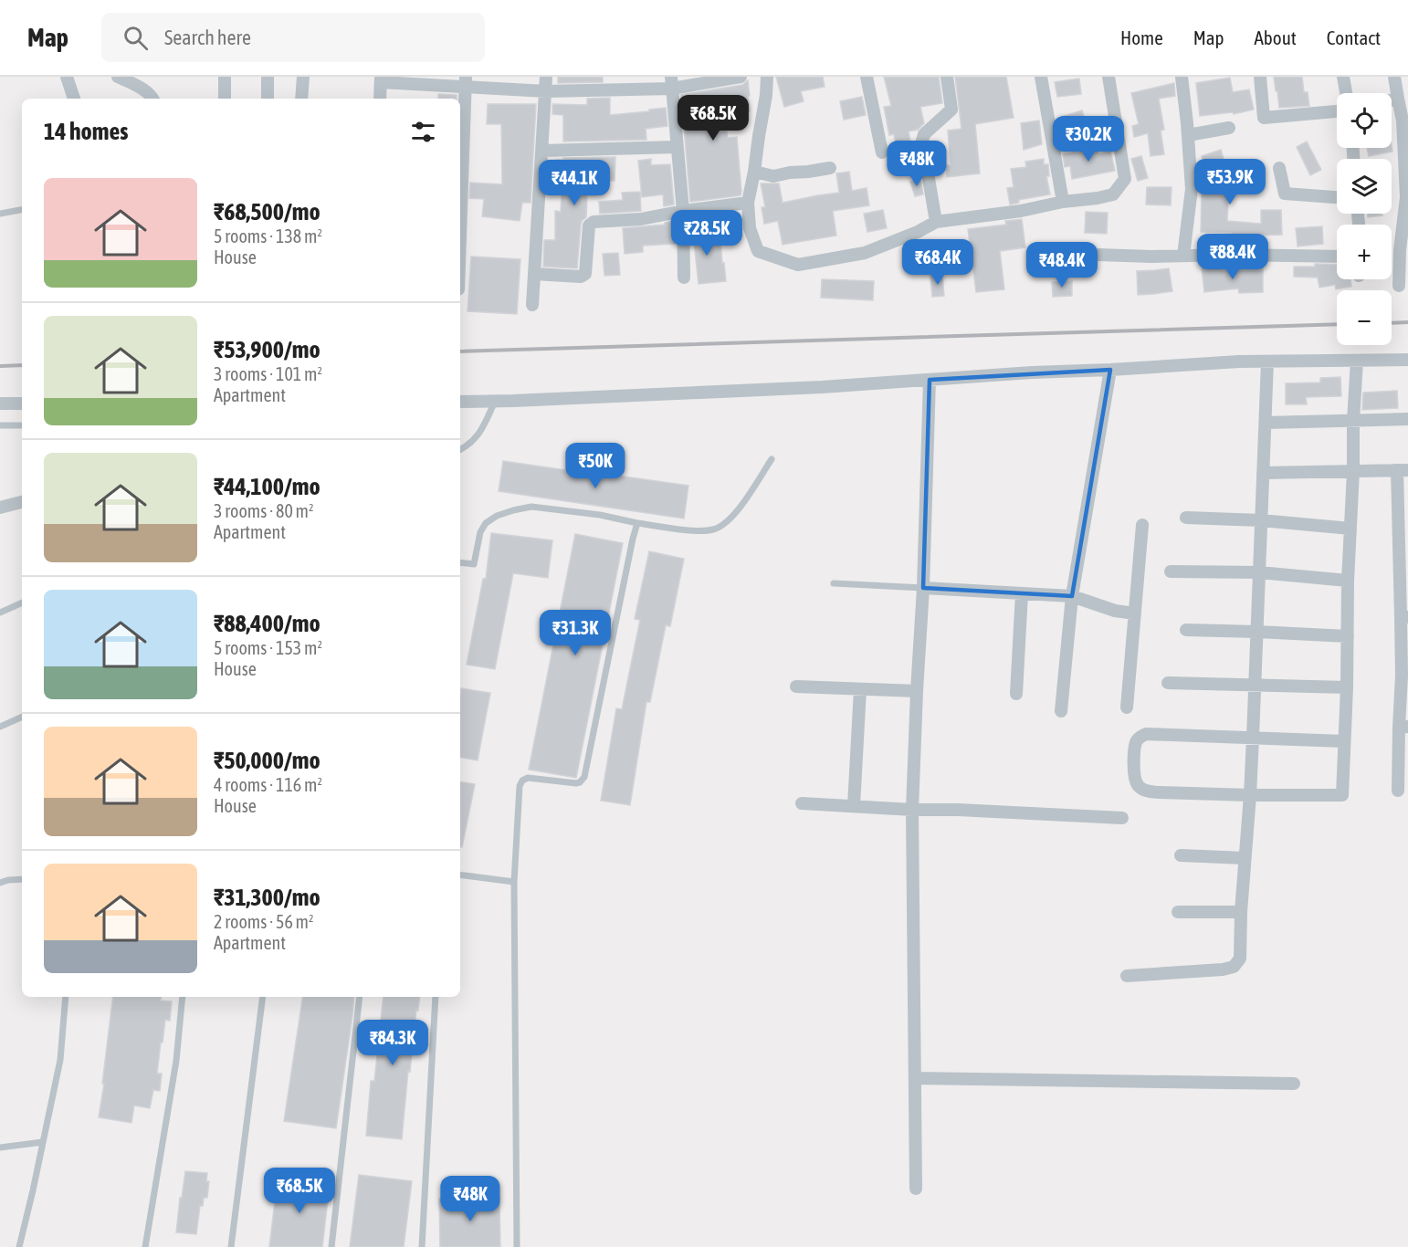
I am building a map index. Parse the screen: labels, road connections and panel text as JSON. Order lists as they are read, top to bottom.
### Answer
{
  "page": {
    "header": "Map",
    "search": "Search here",
    "nav": [
      "Home",
      "Map",
      "About",
      "Contact"
    ],
    "map_buttons": ["+", "−"],
    "price": [
      "₹68.5K",
      "₹30.2K",
      "₹48K",
      "₹53.9K",
      "₹44.1K",
      "₹28.5K",
      "₹88.4K",
      "₹68.4K",
      "₹48.4K",
      "₹50K",
      "₹31.3K",
      "₹84.3K",
      "₹68.5K",
      "₹48K"
    ],
    "heading": "14 homes",
    "list": [
      {
        "name": "₹68,500/mo",
        "note": "5 rooms · 138 m² · House"
      },
      {
        "name": "₹53,900/mo",
        "note": "3 rooms · 101 m² · Apartment"
      },
      {
        "name": "₹44,100/mo",
        "note": "3 rooms · 80 m² · Apartment"
      },
      {
        "name": "₹88,400/mo",
        "note": "5 rooms · 153 m² · House"
      },
      {
        "name": "₹50,000/mo",
        "note": "4 rooms · 116 m² · House"
      },
      {
        "name": "₹31,300/mo",
        "note": "2 rooms · 56 m² · Apartment"
      }
    ]
  }
}
